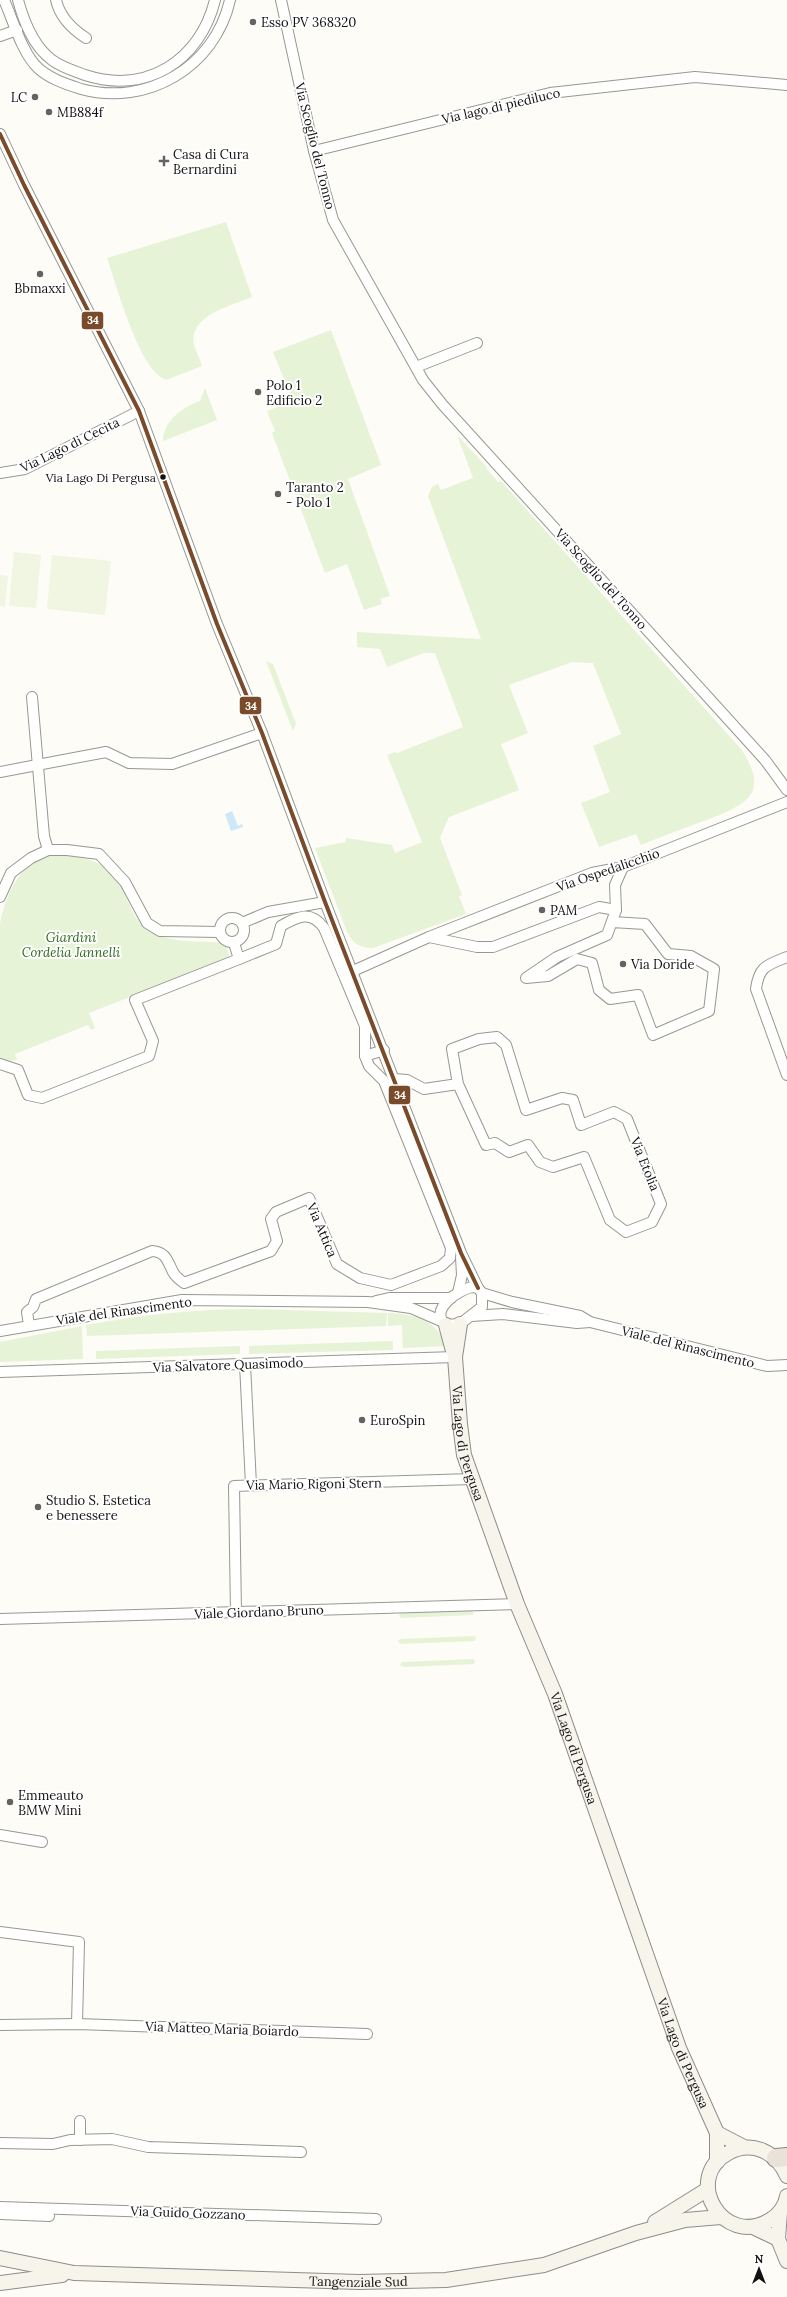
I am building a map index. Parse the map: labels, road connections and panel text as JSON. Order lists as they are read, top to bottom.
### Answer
{
  "streets": {
    "street": [
      "Via lago di piediluco",
      "Via Scoglio del Tonno",
      "Via Lago di Cecita",
      "Via Ospedalicchio",
      "Via Etolia",
      "Via Attica",
      "Viale del Rinascimento",
      "Via Salvatore Quasìmodo",
      "Via Lago di Pergusa",
      "Via Mario Rigoni Stern",
      "Viale Giordano Bruno",
      "Via Matteo Maria Boiardo",
      "Via Guido Gozzano",
      "Tangenziale Sud"
    ]
  },
  "crossings": [
    ["Via lago di piediluco", "Via Scoglio del Tonno"],
    ["Via Attica", "Viale del Rinascimento"],
    ["Viale del Rinascimento", "Via Lago di Pergusa"],
    ["Via Salvatore Quasìmodo", "Via Lago di Pergusa"],
    ["Via Lago di Pergusa", "Via Mario Rigoni Stern"],
    ["Via Lago di Pergusa", "Viale Giordano Bruno"],
    ["Via Mario Rigoni Stern", "Viale Giordano Bruno"]
  ],
  "parks": ["Giardini Cordelia Jannelli"],
  "places": {
    "other": [
      "Esso PV 368320",
      "LC",
      "MB884f",
      "Bbmaxxi",
      "Polo 1 Edificio 2",
      "Via Lago Di Pergusa",
      "Taranto 2 - Polo 1",
      "PAM",
      "Via Doride",
      "EuroSpin",
      "Studio S. Estetica e benessere",
      "Emmeauto BMW Mini"
    ],
    "health": ["Casa di Cura Bernardini"]
  },
  "lines": ["transit line 34"],
  "north": "top"
}
